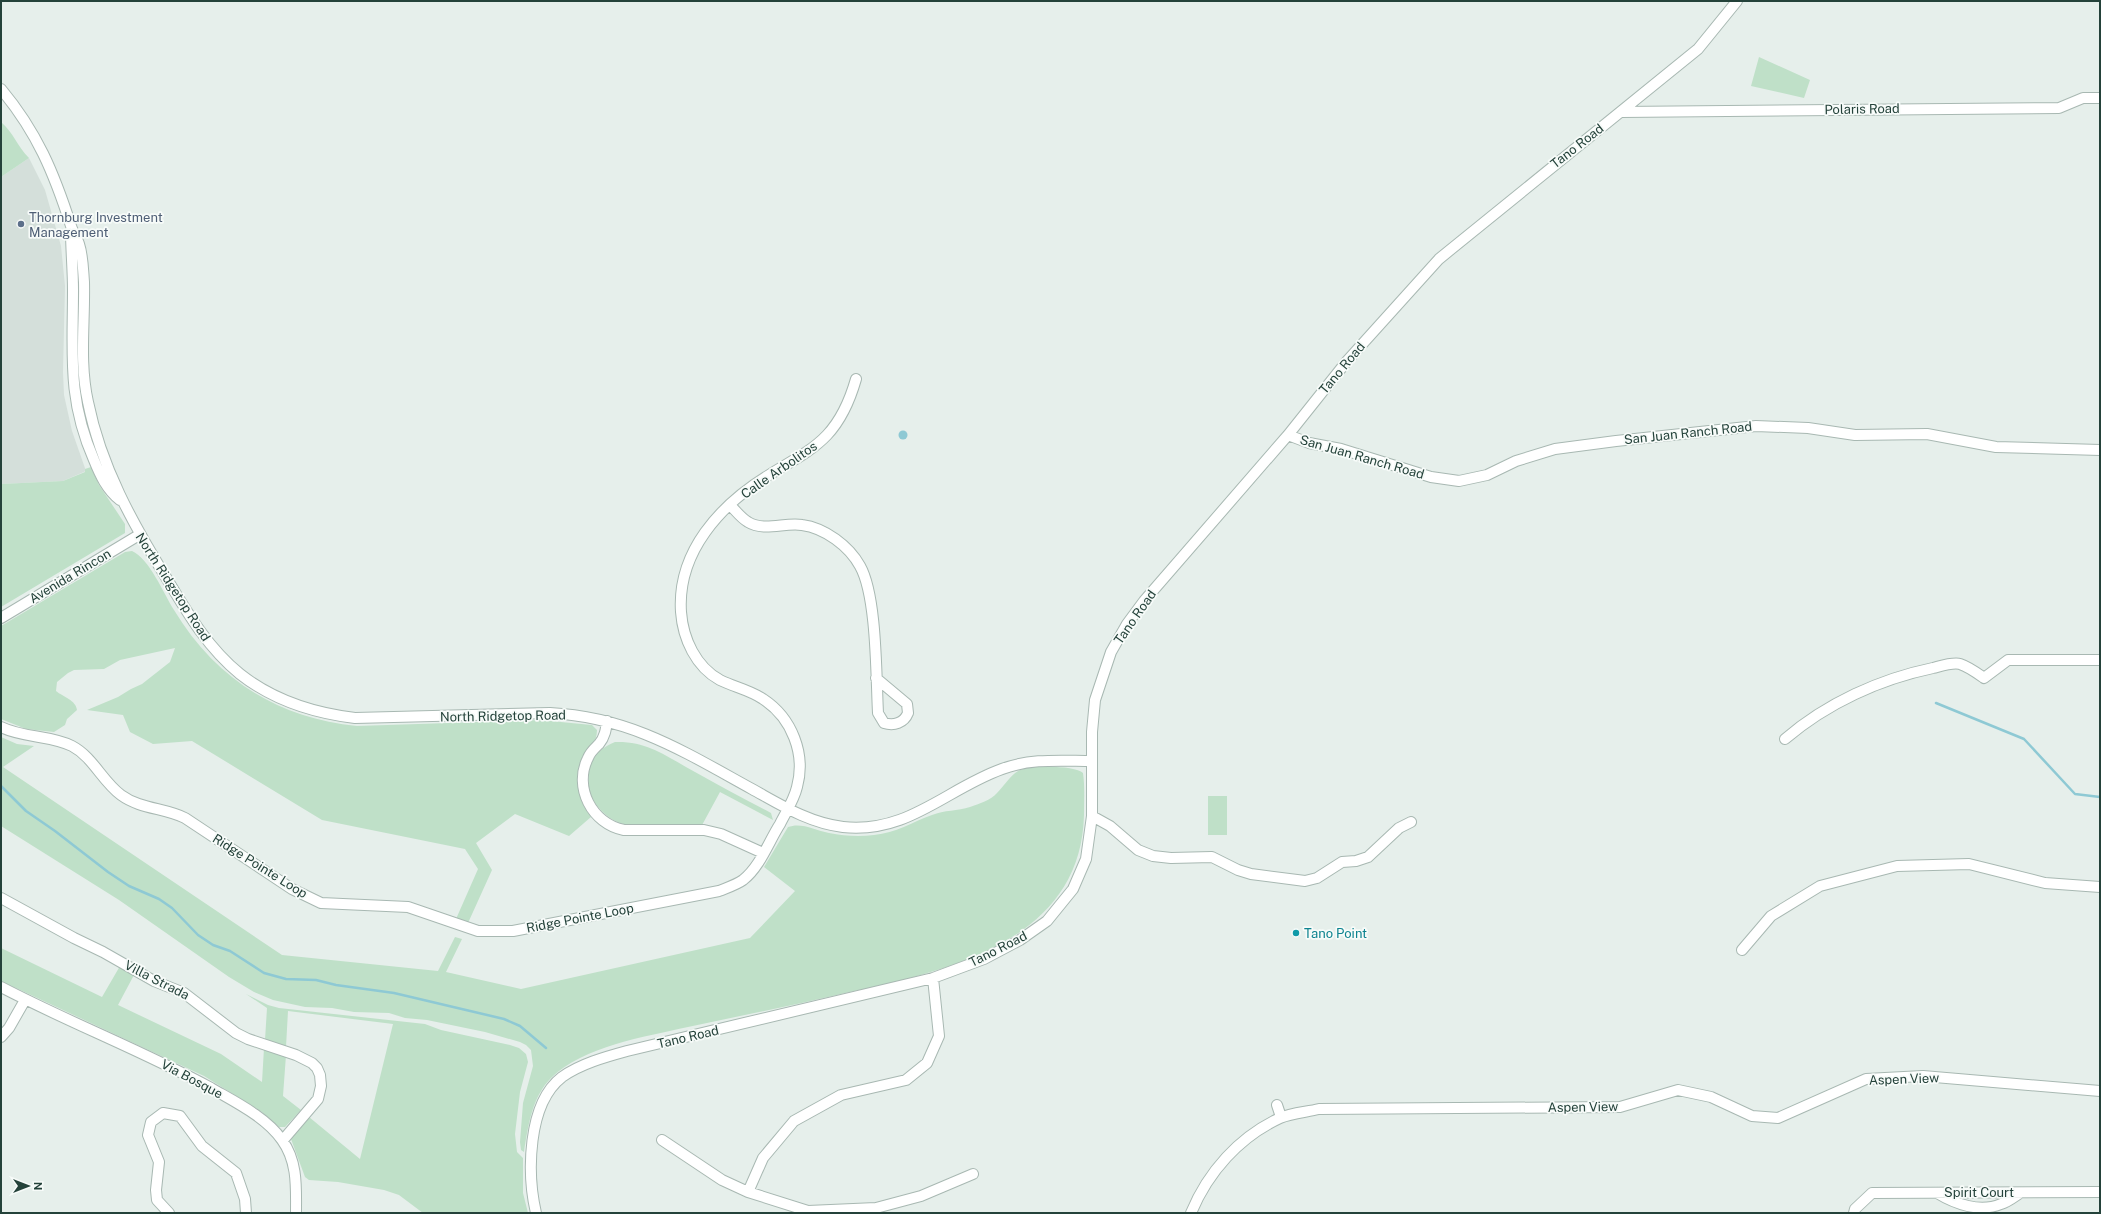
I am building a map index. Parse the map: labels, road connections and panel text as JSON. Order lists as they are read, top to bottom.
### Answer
{
  "streets": {
    "street": [
      "Polaris Road",
      "Tano Road",
      "San Juan Ranch Road",
      "Calle Arbolitos",
      "Avenida Rincon",
      "North Ridgetop Road",
      "Ridge Pointe Loop",
      "Villa Strada",
      "Via Bosque",
      "Aspen View",
      "Spirit Court"
    ]
  },
  "crossings": [
    ["Polaris Road", "Tano Road"],
    ["Tano Road", "San Juan Ranch Road"],
    ["Tano Road", "North Ridgetop Road"],
    ["Calle Arbolitos", "North Ridgetop Road"],
    ["Calle Arbolitos", "Ridge Pointe Loop"],
    ["Avenida Rincon", "North Ridgetop Road"],
    ["North Ridgetop Road", "Ridge Pointe Loop"],
    ["Villa Strada", "Via Bosque"]
  ],
  "places": ["Thornburg Investment Management", "Tano Point"],
  "north": "right"
}
